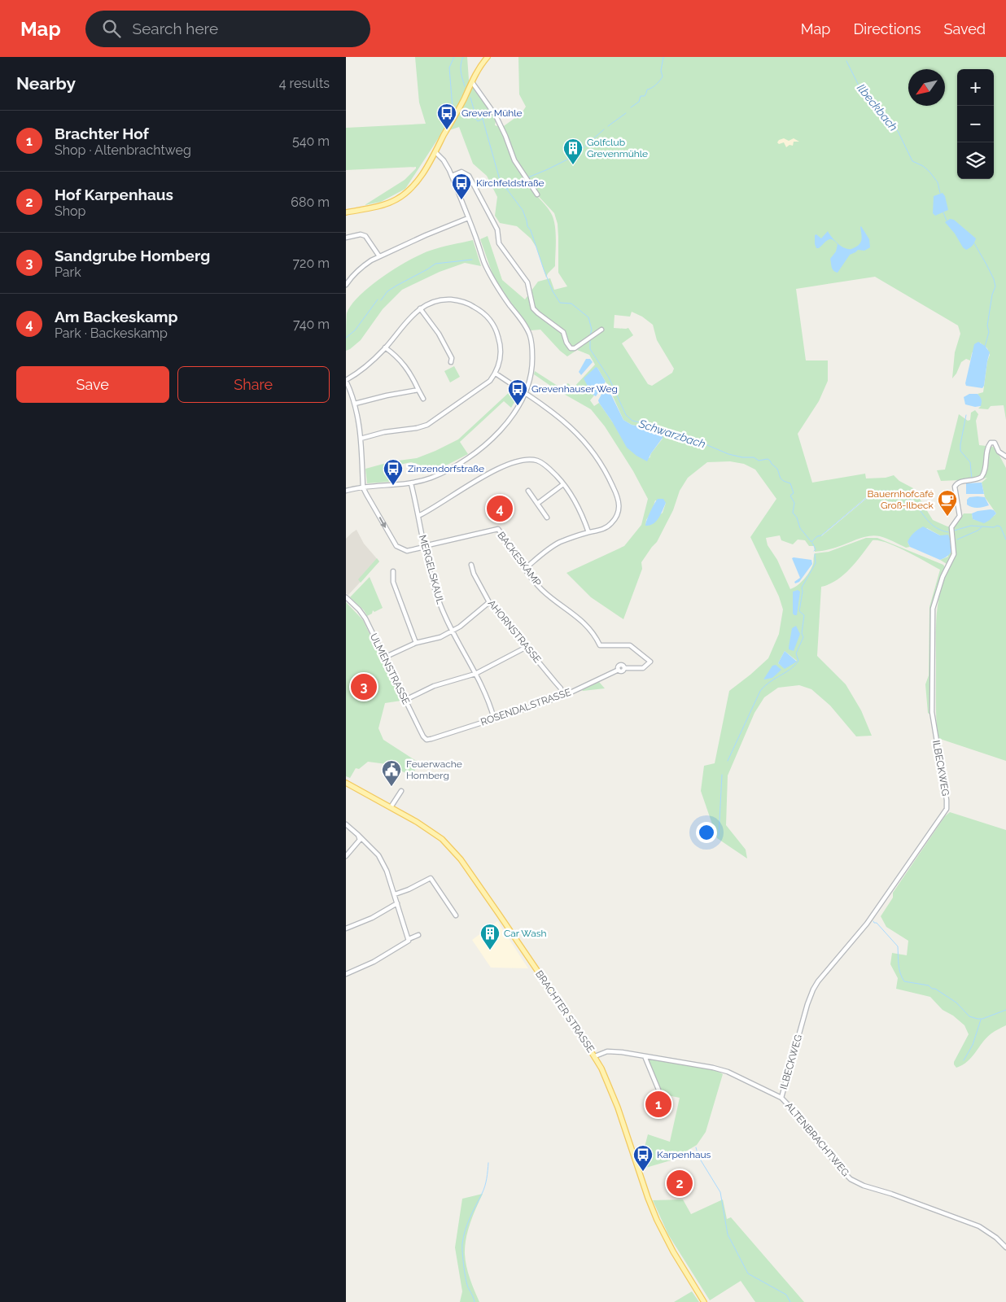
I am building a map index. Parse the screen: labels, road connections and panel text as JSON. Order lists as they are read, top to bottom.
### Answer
{
  "streets": {
    "main road": ["BRACHTER STRASSE"],
    "street": [
      "BACKESKAMP",
      "MERGELSKAUL",
      "AHORNSTRASSE",
      "ULMENSTRASSE",
      "ROSENDALSTRASSE",
      "ILBECKWEG",
      "ALTENBRACHTWEG"
    ]
  },
  "crossings": [
    ["BACKESKAMP", "MERGELSKAUL"],
    ["BACKESKAMP", "ROSENDALSTRASSE"],
    ["MERGELSKAUL", "ROSENDALSTRASSE"],
    ["AHORNSTRASSE", "ROSENDALSTRASSE"],
    ["ULMENSTRASSE", "ROSENDALSTRASSE"],
    ["ILBECKWEG", "ALTENBRACHTWEG"],
    ["BRACHTER STRASSE", "ALTENBRACHTWEG"]
  ],
  "water": ["Ilbeckbach", "Schwarzbach"],
  "places": {
    "bus stop": [
      "Grever Mühle",
      "Kirchfeldstraße",
      "Grevenhauser Weg",
      "Zinzendorfstraße",
      "Karpenhaus"
    ],
    "building": ["Golfclub Grevenmühle", "Car Wash"],
    "cafe": ["Bauernhofcafé Groß-Ilbeck"],
    "public building": ["Feuerwache Homberg"]
  },
  "north": "bottom left",
  "page": {
    "header": "Map",
    "search": "Search here",
    "nav": ["Map", "Directions", "Saved"],
    "heading": ["Nearby", "4 results"],
    "map_buttons": ["+", "−"],
    "list": [
      {
        "mark": "1",
        "name": "Brachter Hof",
        "note": "Shop · Altenbrachtweg",
        "value": "540 m"
      },
      {
        "mark": "2",
        "name": "Hof Karpenhaus",
        "note": "Shop",
        "value": "680 m"
      },
      {
        "mark": "3",
        "name": "Sandgrube Homberg",
        "note": "Park",
        "value": "720 m"
      },
      {
        "mark": "4",
        "name": "Am Backeskamp",
        "note": "Park · Backeskamp",
        "value": "740 m"
      }
    ],
    "buttons": ["Save", "Share"],
    "pins": [
      "4",
      "3",
      "1",
      "2"
    ]
  }
}
